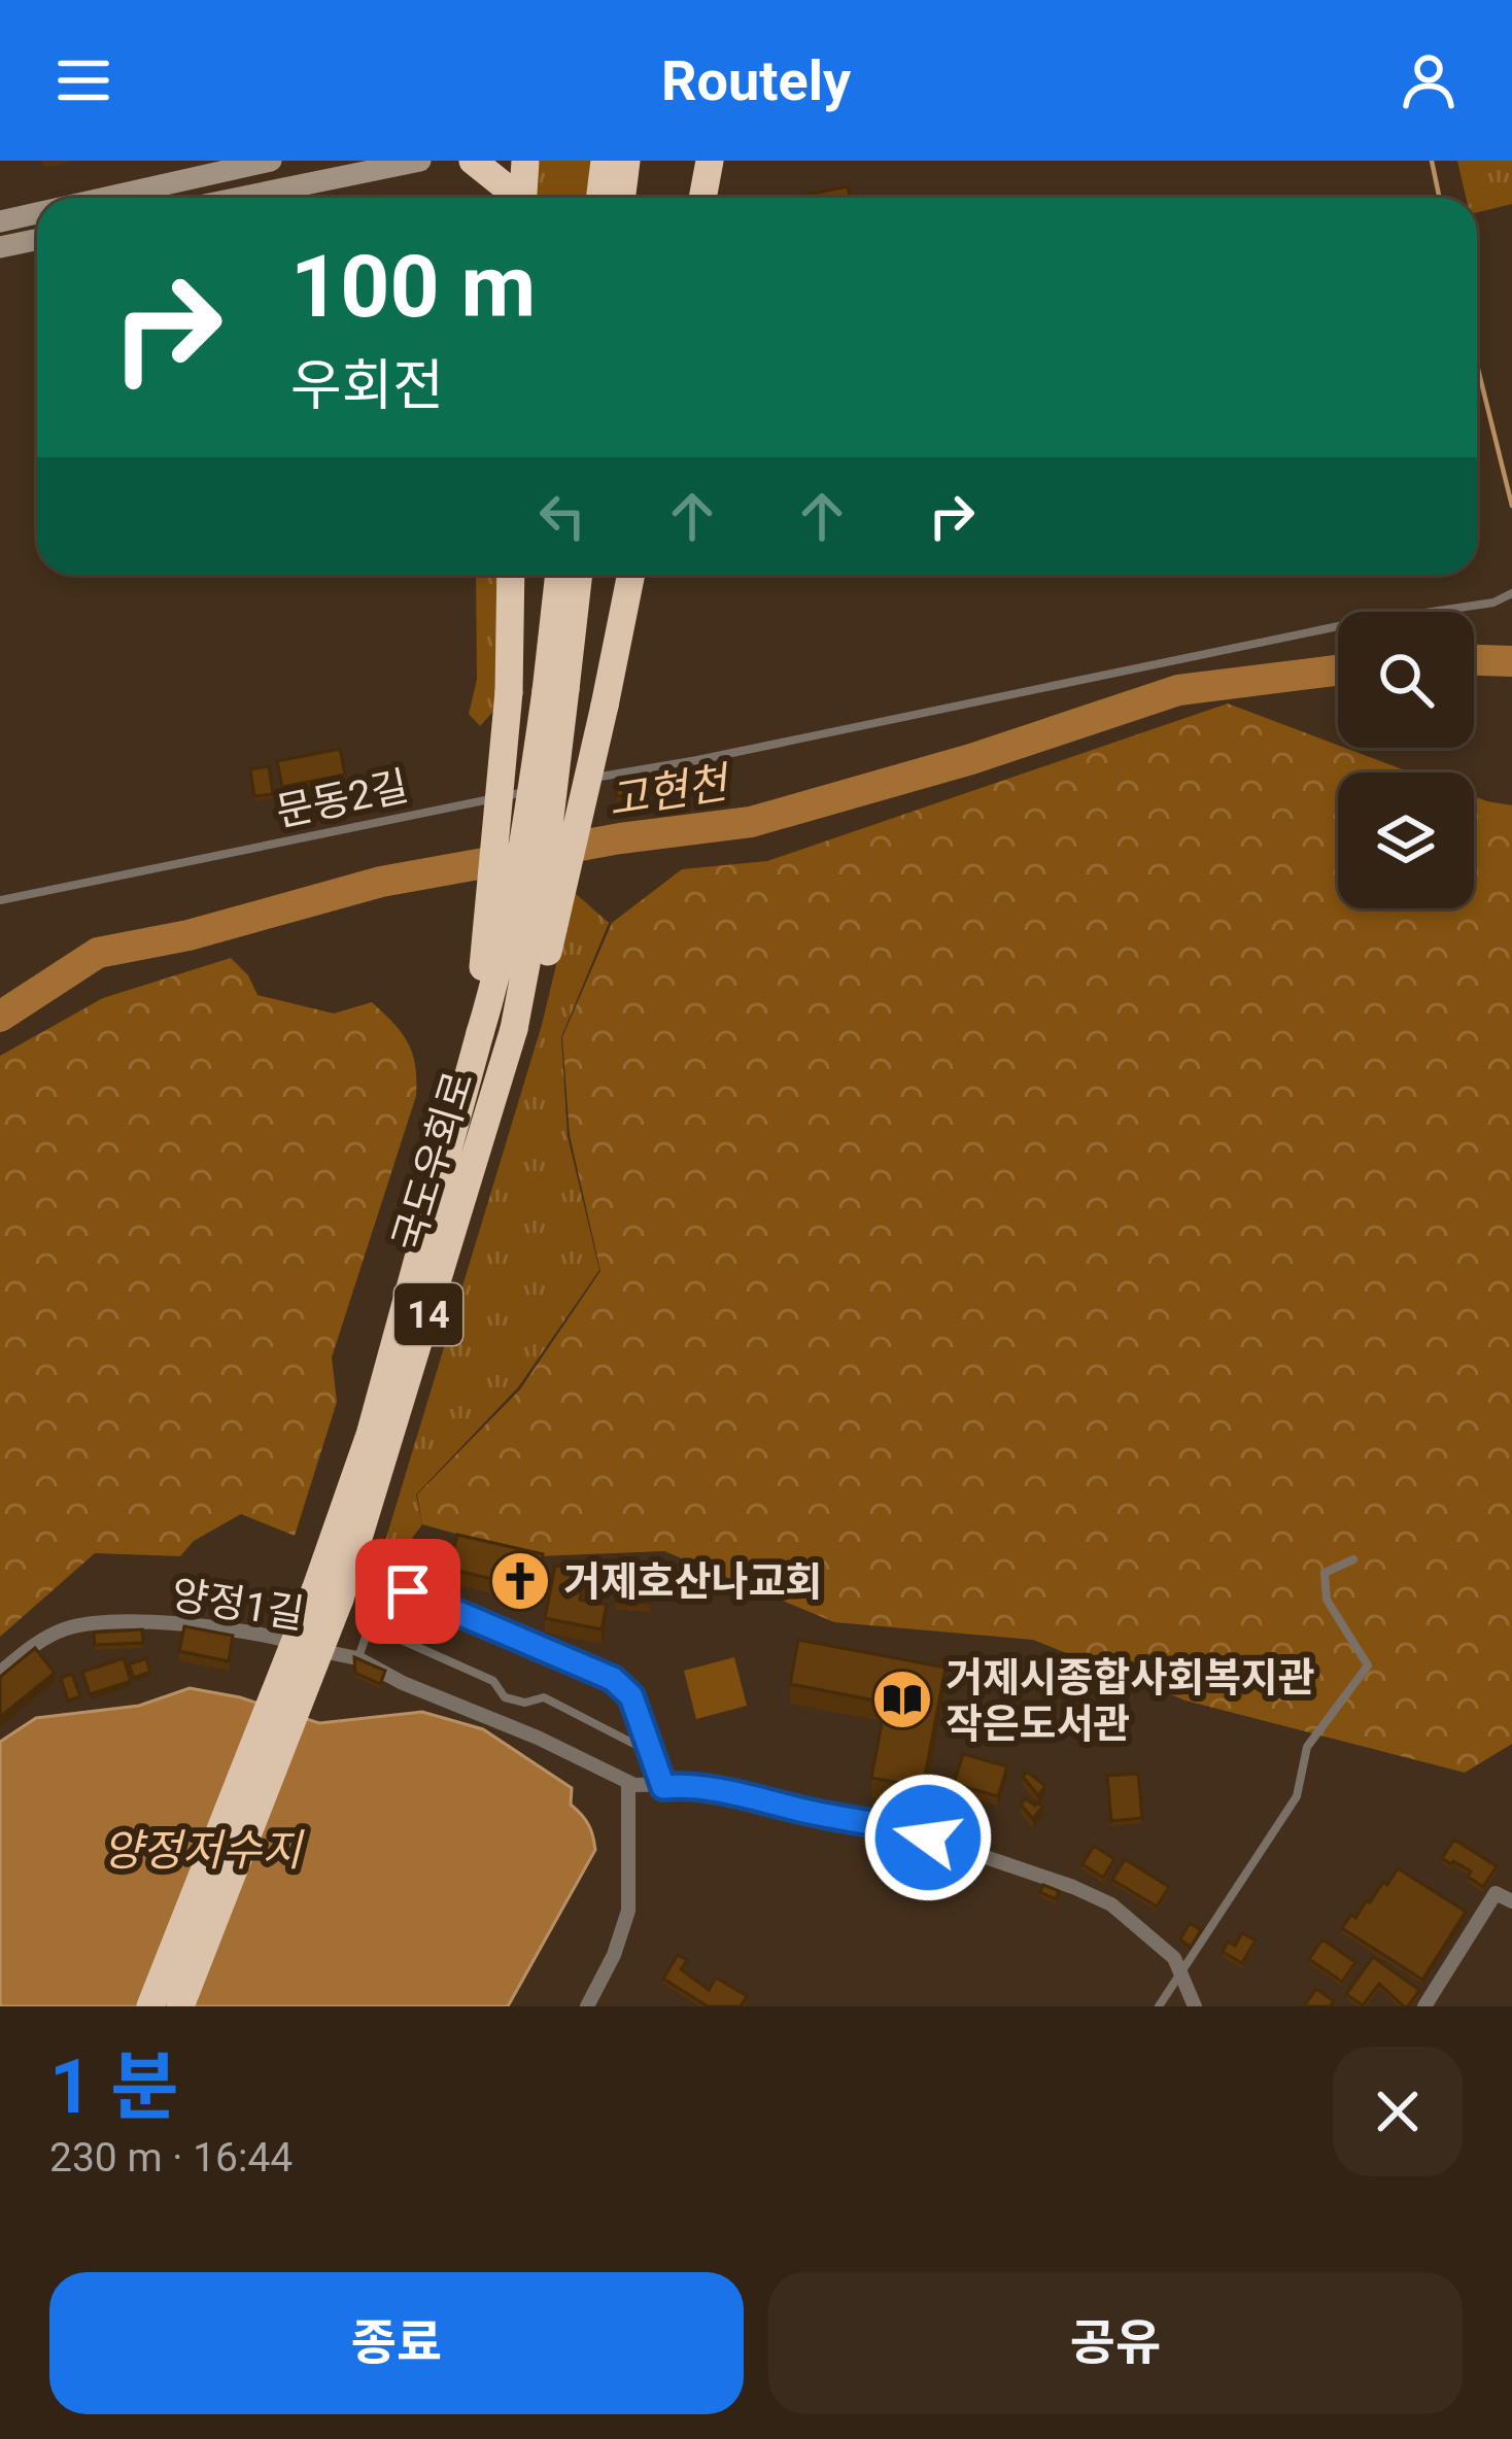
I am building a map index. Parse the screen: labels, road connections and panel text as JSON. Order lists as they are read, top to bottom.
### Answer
{
  "streets": {
    "highway": ["국도우회로", "14"],
    "street": ["양정1길"],
    "lane": ["문동2길"]
  },
  "crossings": [
    ["국도우회로", "14"]
  ],
  "water": ["고현천", "양정저수지"],
  "places": {
    "church": ["거제호산나교회"],
    "library": ["거제시종합사회복지관 작은도서관"]
  },
  "page": {
    "header": "Routely",
    "turn": ["100 m", "우회전"],
    "heading": ["1 분", "230 m · 16:44"],
    "buttons": ["종료", "공유"]
  }
}
